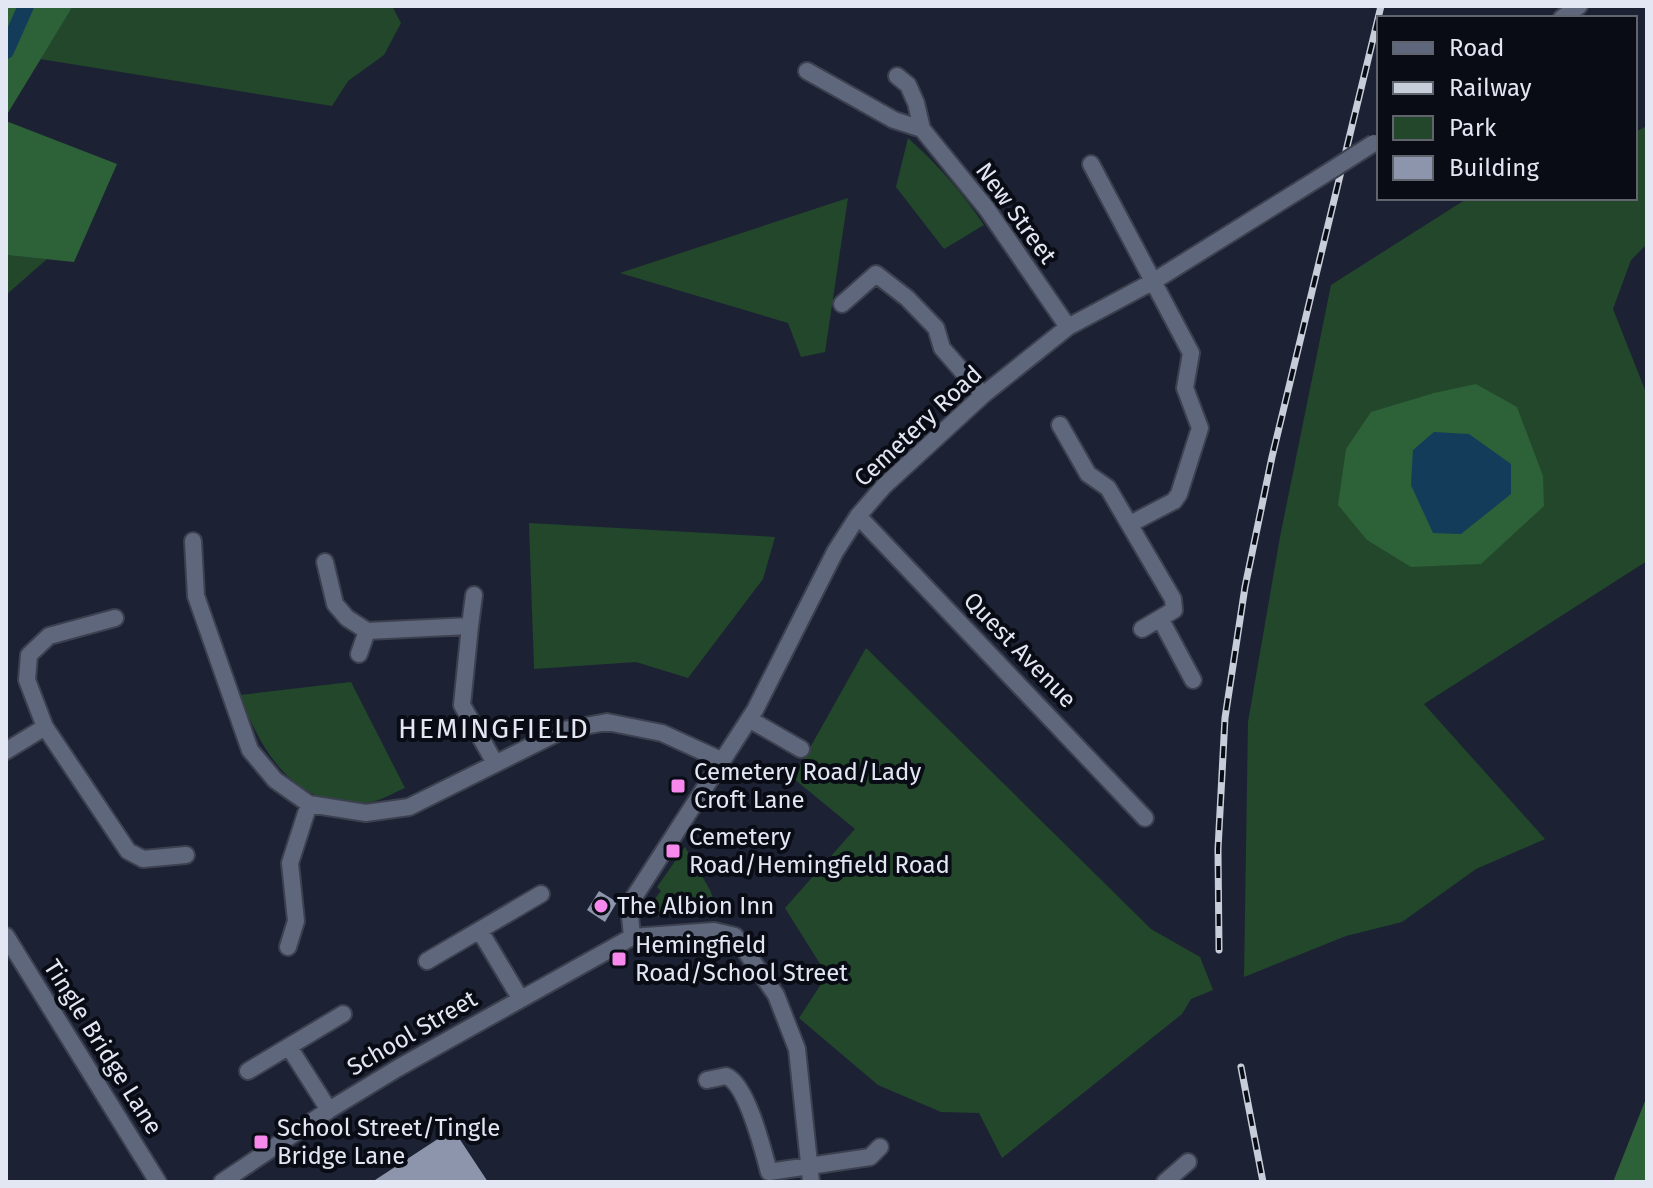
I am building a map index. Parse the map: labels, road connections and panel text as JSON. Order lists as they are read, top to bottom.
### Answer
{
  "streets": {
    "street": [
      "New Street",
      "Cemetery Road",
      "Quest Avenue",
      "School Street",
      "Tingle Bridge Lane"
    ]
  },
  "crossings": [
    ["New Street", "Cemetery Road"],
    ["Cemetery Road", "Quest Avenue"],
    ["Cemetery Road", "School Street"]
  ],
  "districts": ["HEMINGFIELD"],
  "places": {
    "transit": [
      "Cemetery Road/Lady Croft Lane",
      "Cemetery Road/Hemingfield Road",
      "Hemingfield Road/School Street",
      "School Street/Tingle Bridge Lane"
    ],
    "other": ["The Albion Inn"]
  },
  "legend": [
    "Road",
    "Railway",
    "Park",
    "Building"
  ]
}
